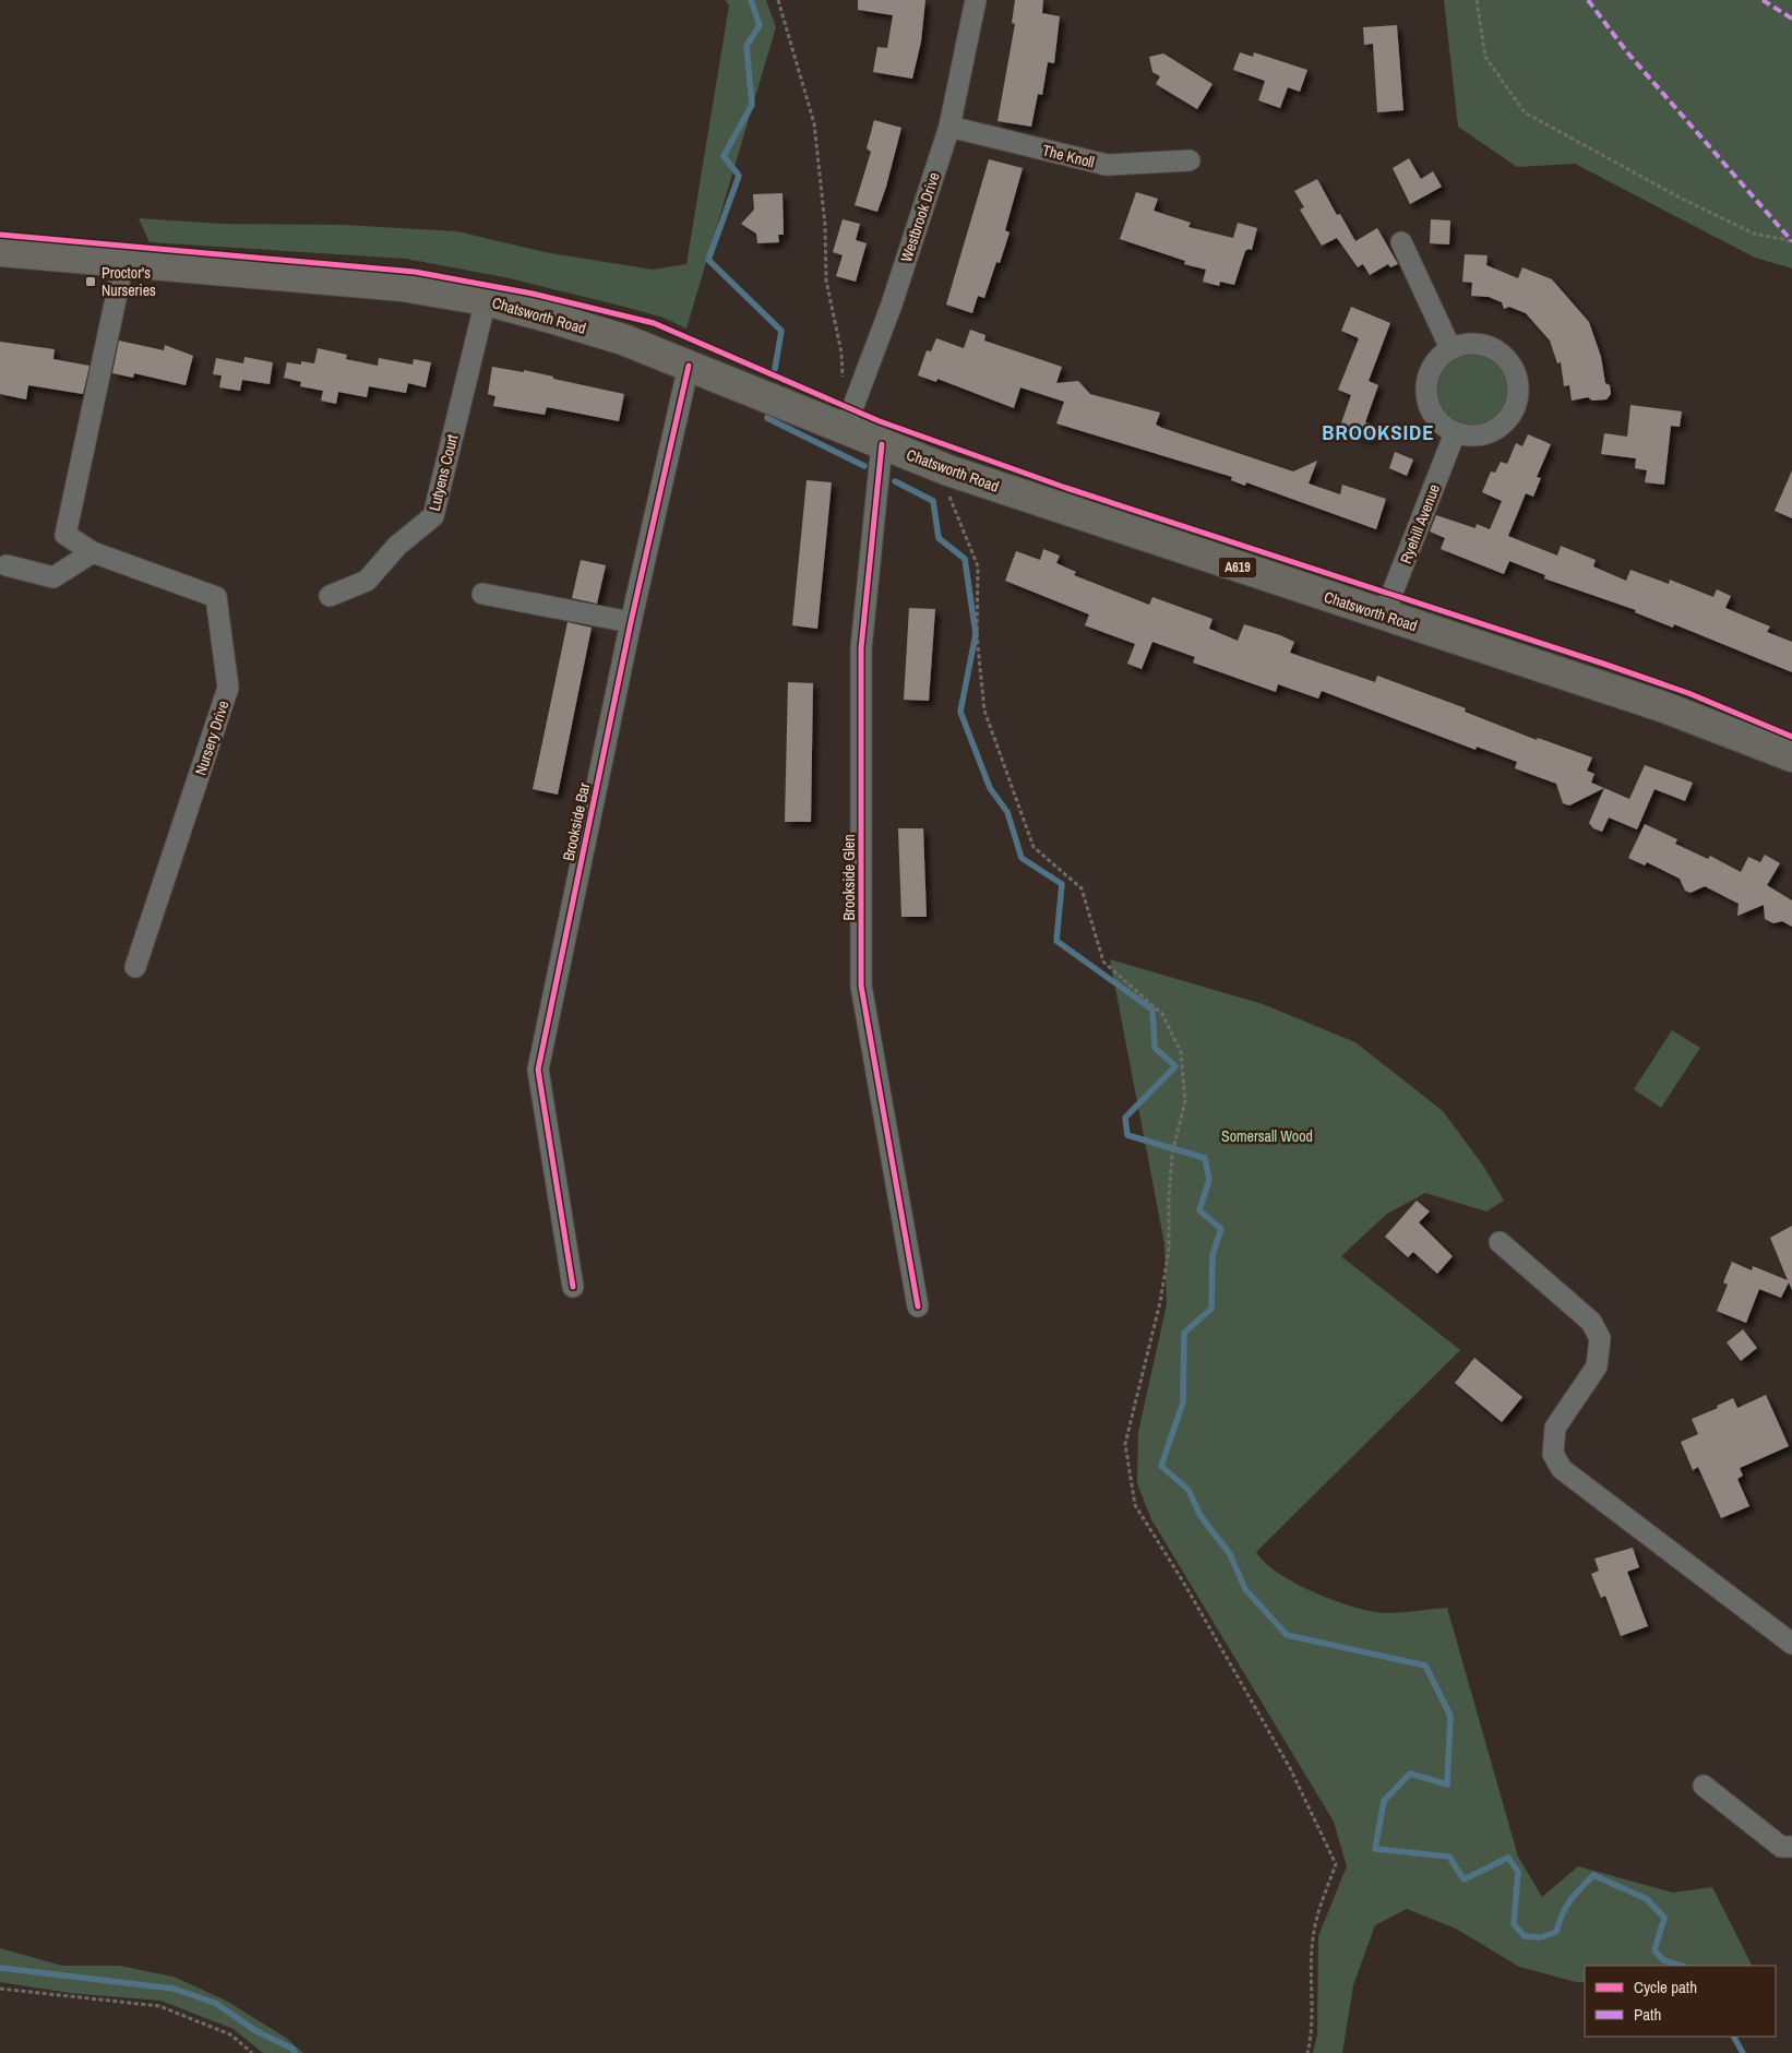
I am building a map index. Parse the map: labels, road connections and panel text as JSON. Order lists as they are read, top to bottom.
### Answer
{
  "streets": {
    "highway": ["Chatsworth Road", "A619"],
    "street": [
      "The Knoll",
      "Westbrook Drive",
      "Lutyens Court",
      "Ryehill Avenue",
      "Nursery Drive",
      "Brookside Bar",
      "Brookside Glen"
    ]
  },
  "crossings": [
    ["The Knoll", "Westbrook Drive"],
    ["Westbrook Drive", "Chatsworth Road"],
    ["Chatsworth Road", "Lutyens Court"],
    ["Chatsworth Road", "Ryehill Avenue"],
    ["Chatsworth Road", "Nursery Drive"],
    ["Chatsworth Road", "Brookside Bar"],
    ["Chatsworth Road", "Brookside Glen"]
  ],
  "districts": ["BROOKSIDE"],
  "parks": ["Somersall Wood"],
  "places": {
    "transit": ["Proctor's Nurseries"]
  },
  "legend": ["Cycle path", "Path"]
}
